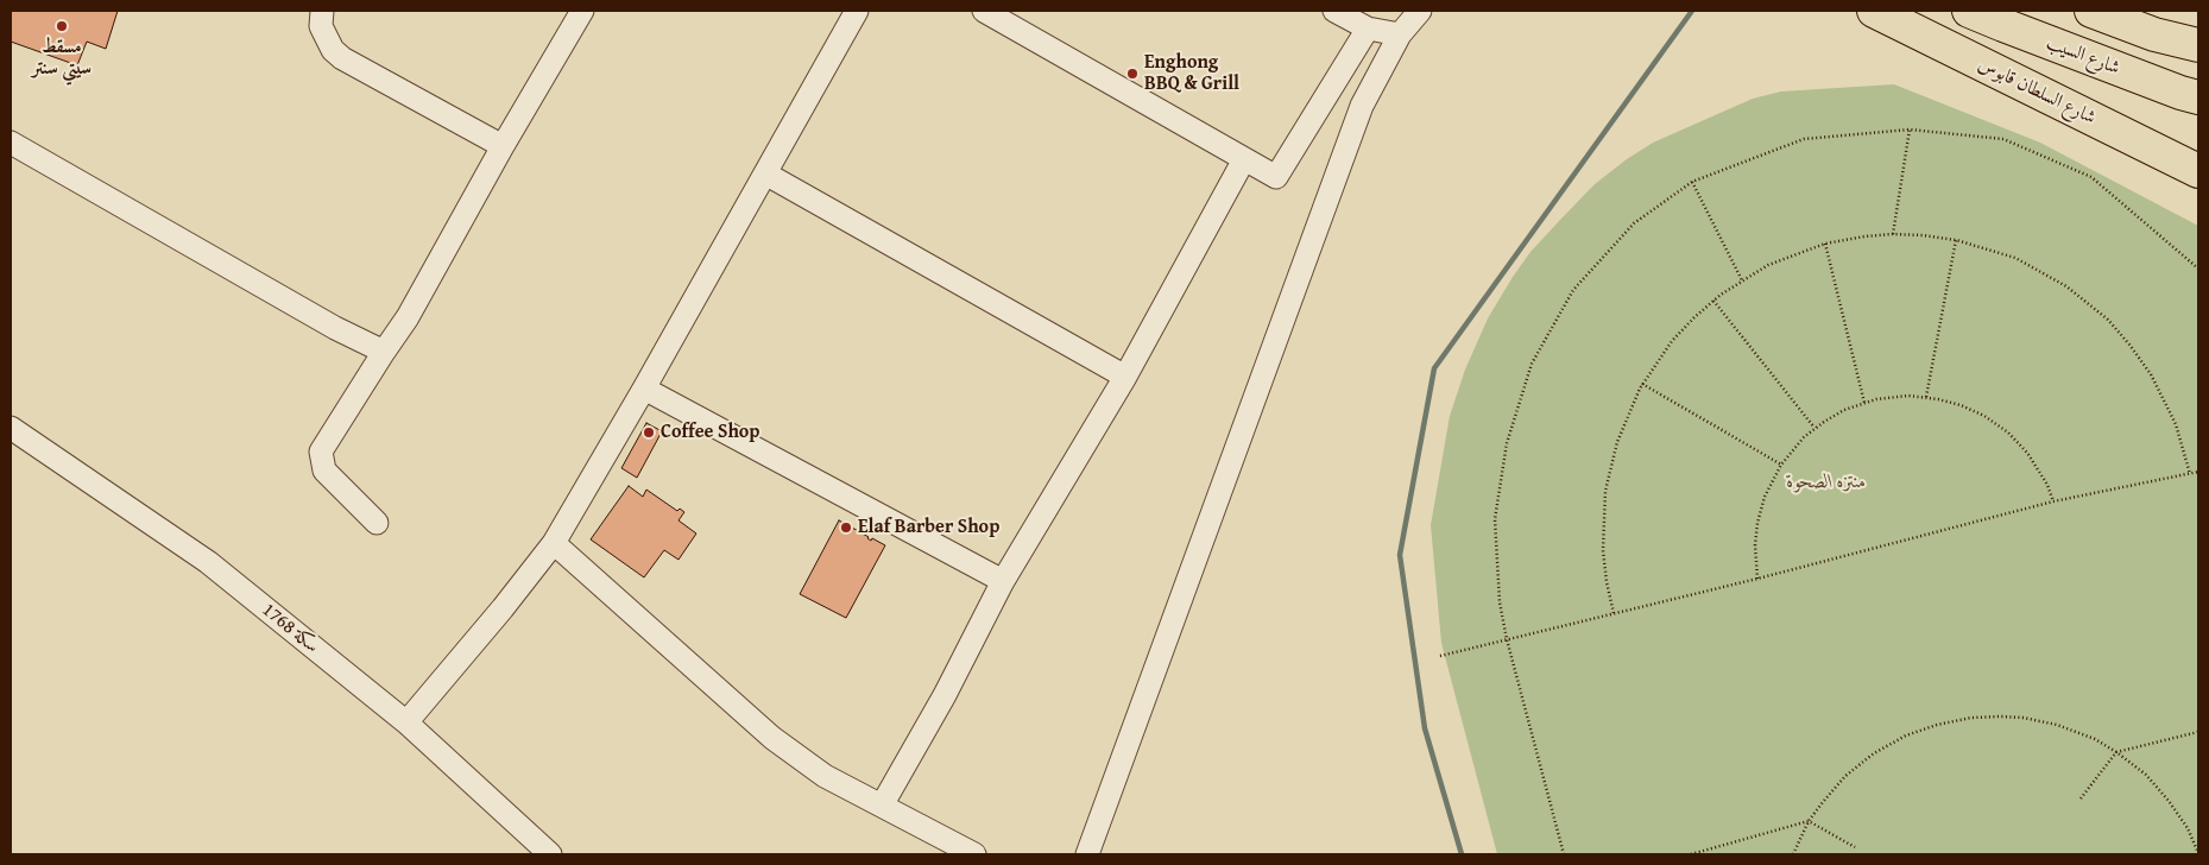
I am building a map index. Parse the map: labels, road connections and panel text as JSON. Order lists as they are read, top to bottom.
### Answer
{
  "streets": {
    "highway": ["شارع السيب", "شارع السلطان قابوس"],
    "street": ["سكة 1768"]
  },
  "parks": ["منتزه الصحوة"],
  "places": [
    "مسقط سيتي سنتر",
    "Enghong BBQ & Grill",
    "Coffee Shop",
    "Elaf Barber Shop"
  ]
}
